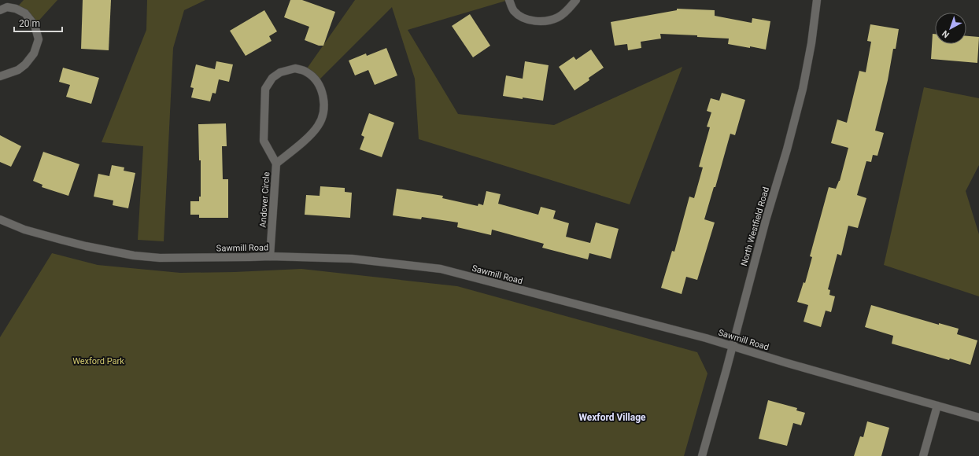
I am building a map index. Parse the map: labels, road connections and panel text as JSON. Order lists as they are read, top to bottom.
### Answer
{
  "streets": {
    "street": ["Andover Circle", "North Westfield Road", "Sawmill Road"]
  },
  "crossings": [
    ["Andover Circle", "Sawmill Road"],
    ["North Westfield Road", "Sawmill Road"]
  ],
  "districts": ["Wexford Village"],
  "parks": ["Wexford Park"],
  "scale_bar": "20 m",
  "north": "bottom left"
}
